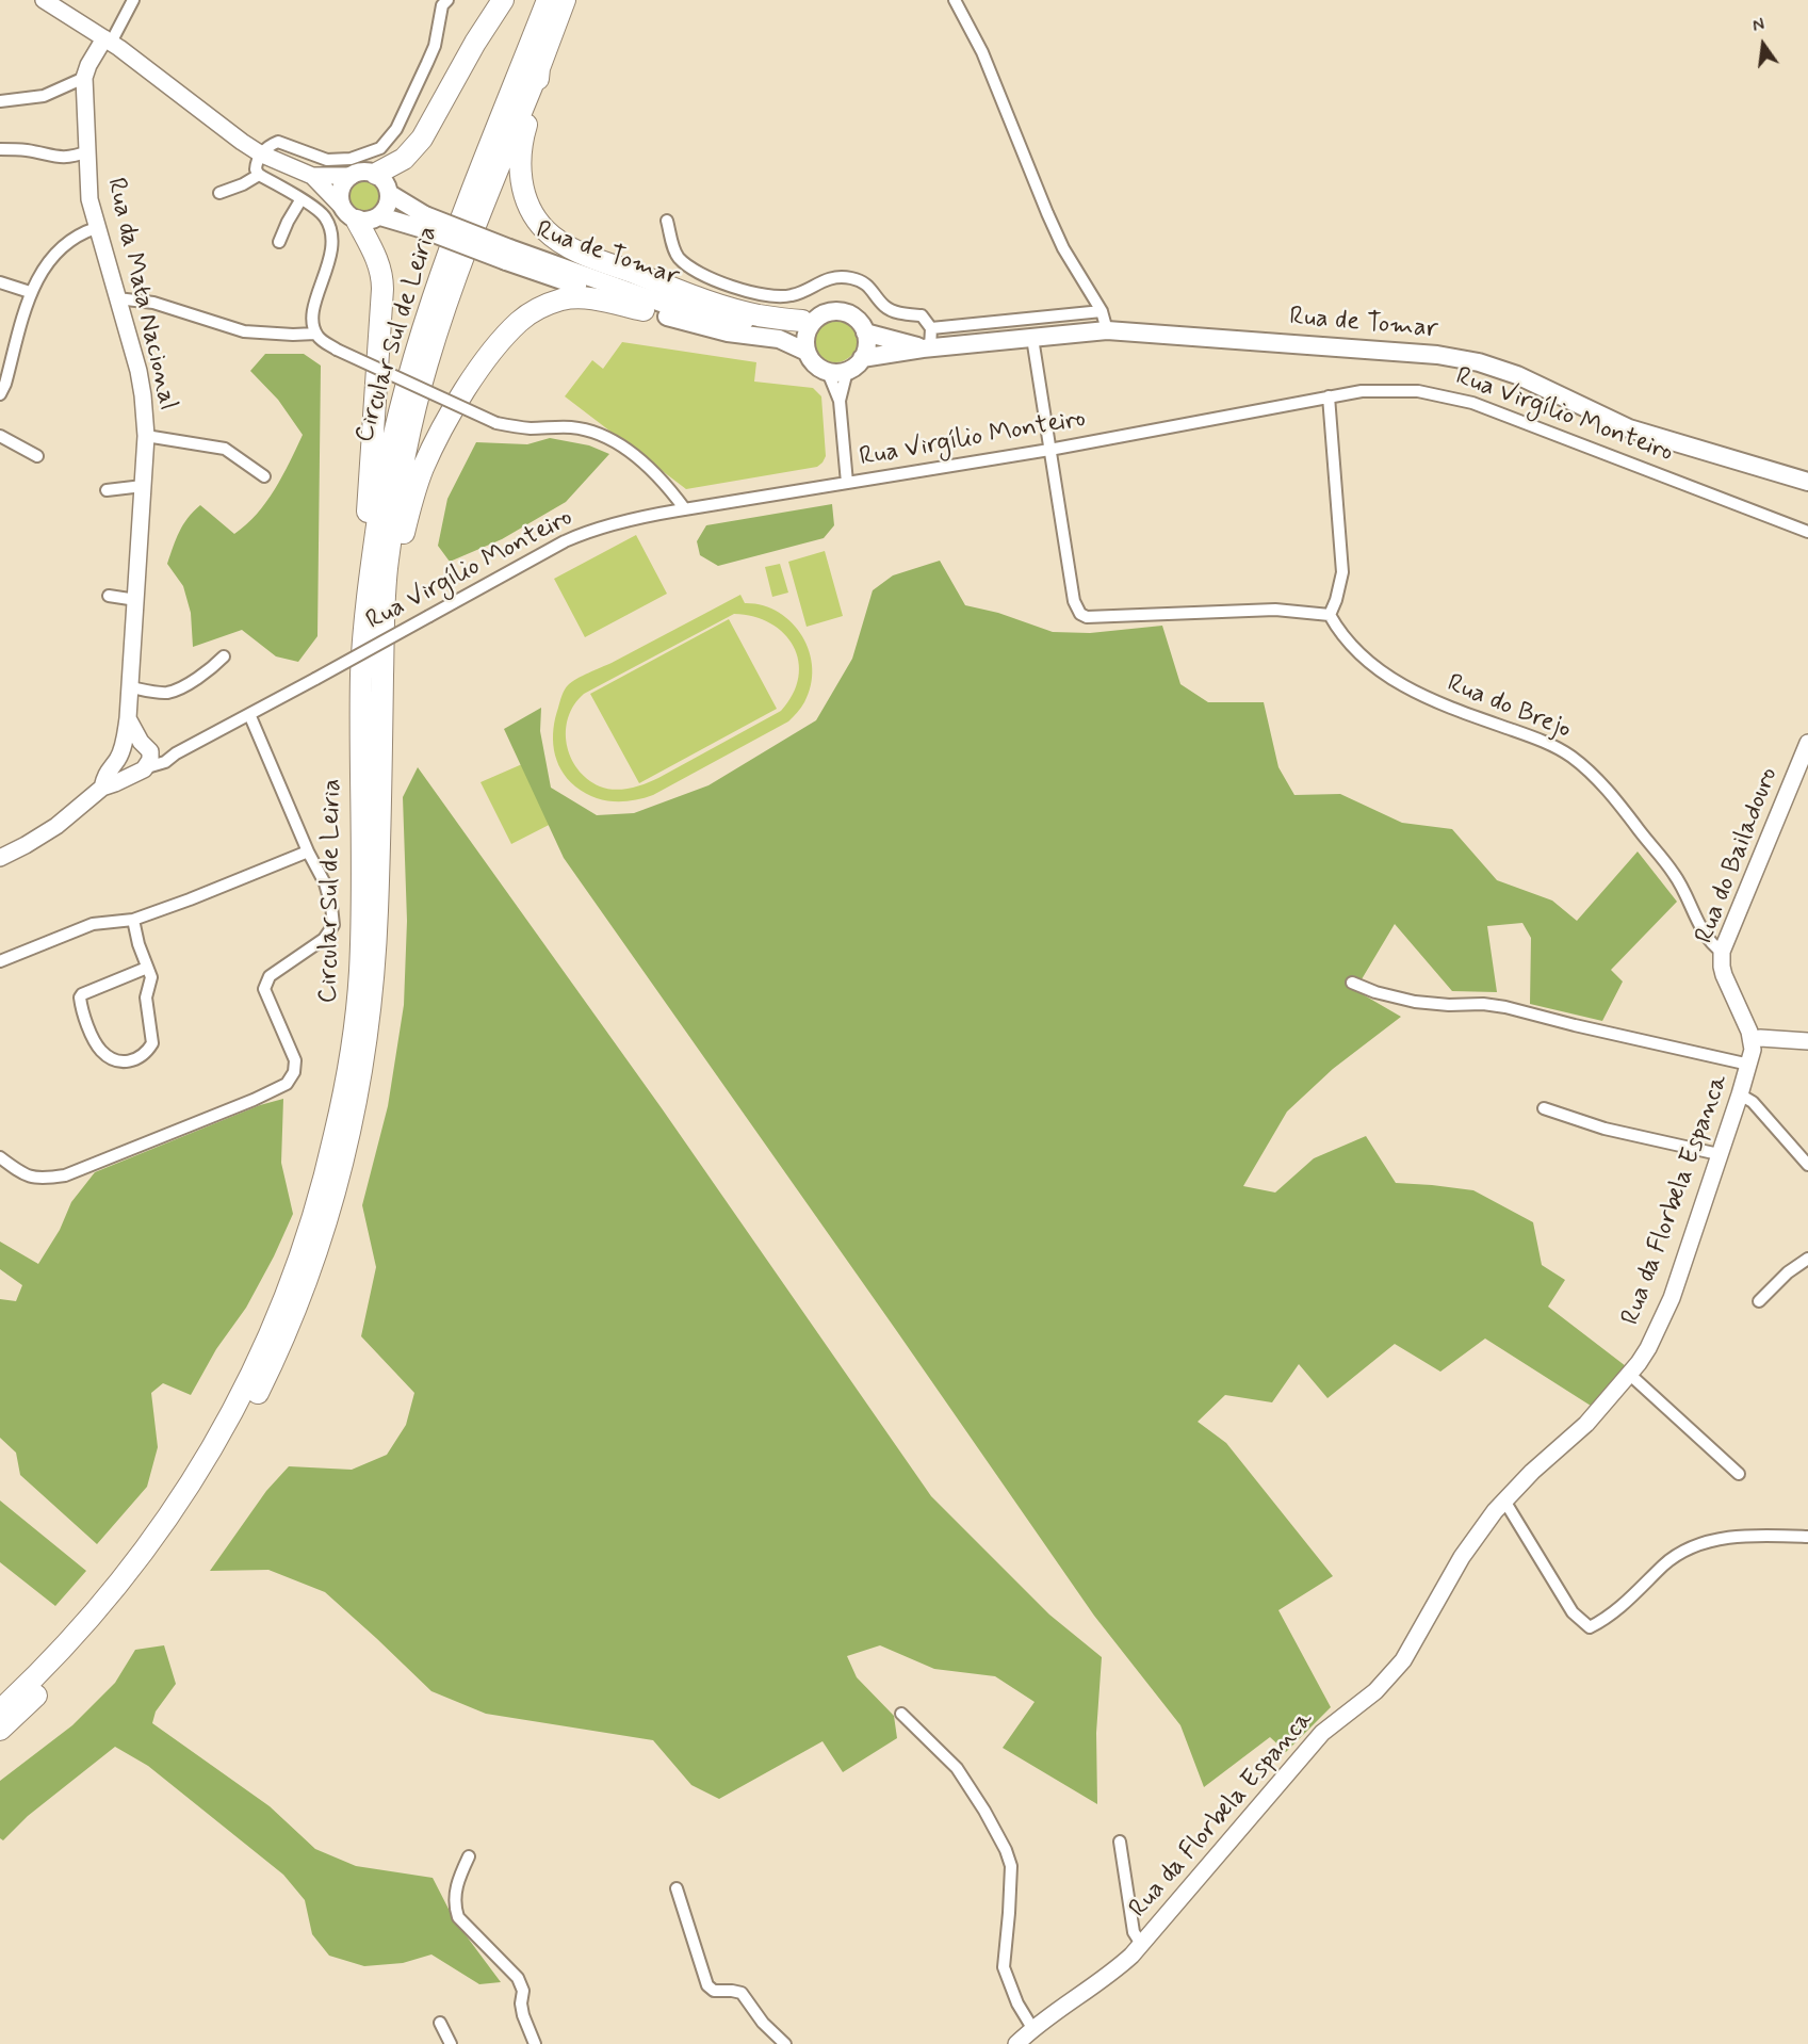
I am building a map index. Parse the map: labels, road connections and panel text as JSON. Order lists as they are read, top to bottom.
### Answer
{
  "streets": {
    "highway": ["Circular Sul de Leiria"],
    "main road": ["Rua de Tomar"],
    "street": [
      "Rua da Mata Nacional",
      "Rua Virgílio Monteiro",
      "Rua do Brejo",
      "Rua do Bailadouro",
      "Rua da Florbela Espanca"
    ]
  },
  "crossings": [
    ["Rua da Mata Nacional", "Rua Virgílio Monteiro"],
    ["Rua do Brejo", "Rua do Bailadouro"],
    ["Rua do Bailadouro", "Rua da Florbela Espanca"]
  ],
  "north": "top"
}
